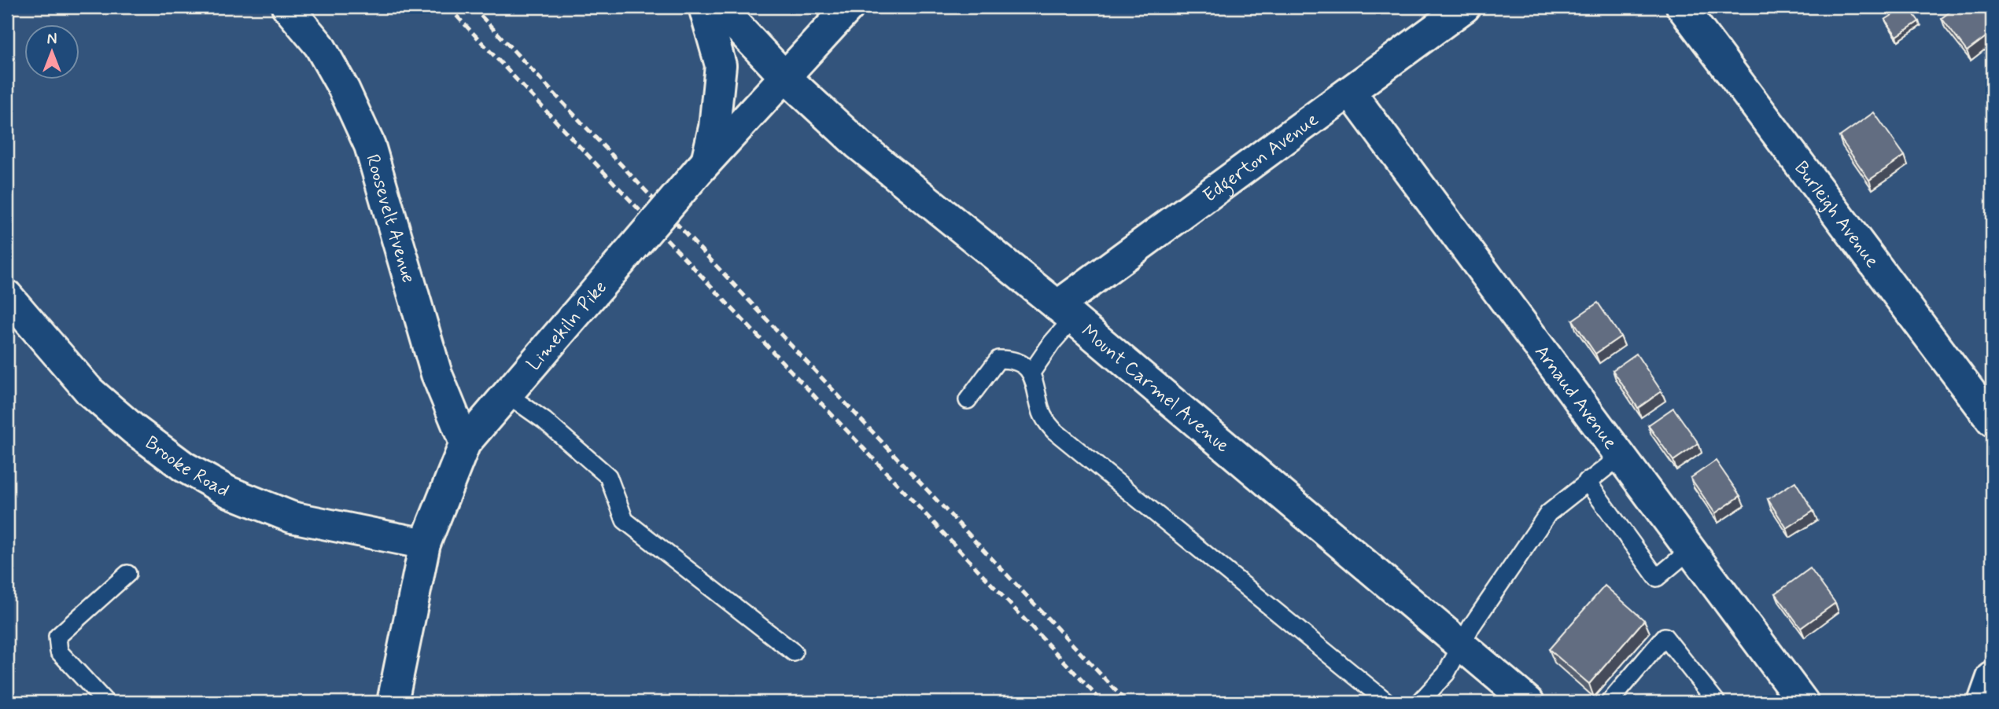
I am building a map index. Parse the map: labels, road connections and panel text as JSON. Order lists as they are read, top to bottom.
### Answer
{
  "streets": {
    "street": [
      "Edgerton Avenue",
      "Burleigh Avenue",
      "Roosevelt Avenue",
      "Limekiln Pike",
      "Mount Carmel Avenue",
      "Arnaud Avenue",
      "Brooke Road"
    ]
  },
  "crossings": [
    ["Edgerton Avenue", "Mount Carmel Avenue"],
    ["Edgerton Avenue", "Arnaud Avenue"],
    ["Roosevelt Avenue", "Limekiln Pike"],
    ["Limekiln Pike", "Mount Carmel Avenue"],
    ["Limekiln Pike", "Brooke Road"]
  ],
  "north": "top"
}
